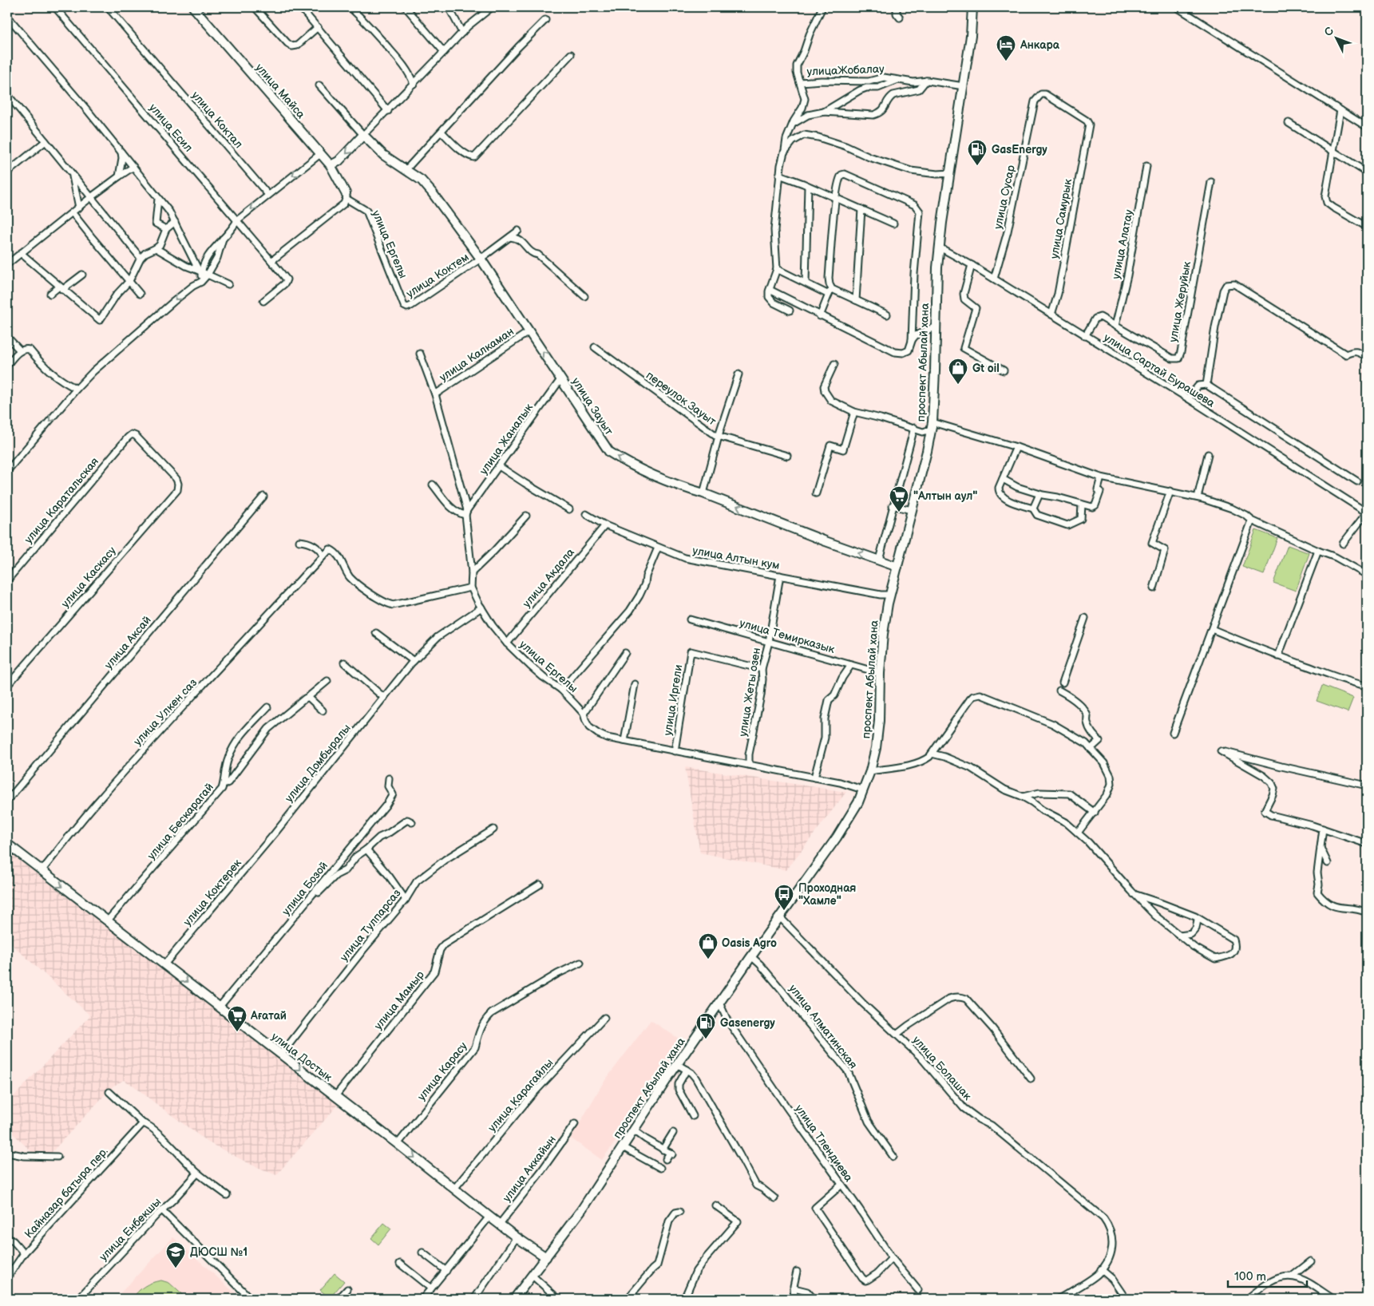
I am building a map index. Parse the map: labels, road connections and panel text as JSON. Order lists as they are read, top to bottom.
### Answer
{
  "streets": {
    "street": [
      "улицаЖобалау",
      "улица Майса",
      "улица Коктал",
      "улица Есил",
      "улица Сусар",
      "улица Самурык",
      "улица Ергелы",
      "улица Алатау",
      "улица Коктем",
      "улица Жеруйык",
      "улица Калкаман",
      "проспект Абылай хана",
      "улица Сартай Бурашева",
      "переулок Зауыт",
      "улица Зауыт",
      "улица Жаналык",
      "улица Каратальская",
      "улица Алтын кум",
      "улица Каскасу",
      "улица Акдала",
      "улица Темирказык",
      "улица Аксай",
      "улица Жеты озен",
      "улица Иргели",
      "улица Улкен саз",
      "улица Домбыралы",
      "улица Бескарагай",
      "улица Бозой",
      "улица Коктерек",
      "улица Тулпарсаз",
      "улица Мамыр",
      "улица Алматинская",
      "улица Достык",
      "улица Болашак",
      "улица Карасу",
      "улица Карагайлы",
      "улица Тлендиева",
      "улица Аккайын",
      "Кайназар батыра пер.",
      "улица Енбекшы"
    ]
  },
  "crossings": [
    ["улицаЖобалау", "проспект Абылай хана"],
    ["улица Майса", "улица Ергелы"],
    ["улица Сусар", "улица Самурык"],
    ["улица Сусар", "улица Сартай Бурашева"],
    ["улица Самурык", "улица Сартай Бурашева"],
    ["улица Ергелы", "улица Коктем"],
    ["улица Ергелы", "улица Калкаман"],
    ["улица Ергелы", "проспект Абылай хана"],
    ["улица Ергелы", "улица Жаналык"],
    ["улица Ергелы", "улица Акдала"],
    ["улица Ергелы", "улица Жеты озен"],
    ["улица Ергелы", "улица Иргели"],
    ["улица Ергелы", "улица Домбыралы"],
    ["улица Алатау", "улица Жеруйык"],
    ["улица Коктем", "улица Зауыт"],
    ["улица Жеруйык", "улица Сартай Бурашева"],
    ["улица Калкаман", "улица Зауыт"],
    ["проспект Абылай хана", "улица Сартай Бурашева"],
    ["проспект Абылай хана", "улица Зауыт"],
    ["проспект Абылай хана", "улица Алтын кум"],
    ["проспект Абылай хана", "улица Темирказык"],
    ["проспект Абылай хана", "улица Алматинская"],
    ["проспект Абылай хана", "улица Достык"],
    ["проспект Абылай хана", "улица Болашак"],
    ["проспект Абылай хана", "улица Тлендиева"],
    ["улица Зауыт", "улица Жаналык"],
    ["улица Каратальская", "улица Каскасу"],
    ["улица Алтын кум", "улица Акдала"],
    ["улица Алтын кум", "улица Жеты озен"],
    ["улица Темирказык", "улица Жеты озен"],
    ["улица Жеты озен", "улица Иргели"],
    ["улица Улкен саз", "улица Достык"],
    ["улица Домбыралы", "улица Коктерек"],
    ["улица Бескарагай", "улица Достык"],
    ["улица Бозой", "улица Достык"],
    ["улица Коктерек", "улица Достык"],
    ["улица Тулпарсаз", "улица Достык"],
    ["улица Мамыр", "улица Достык"],
    ["улица Достык", "улица Карасу"],
    ["улица Достык", "улица Карагайлы"],
    ["улица Достык", "улица Аккайын"]
  ],
  "one_way": ["улица Зауыт", "улица Достык"],
  "places": {
    "hotel": ["Анкара"],
    "fuel station": ["GasEnergy", "Gasenergy"],
    "shop": ["Gt oil", "Oasis Agro"],
    "supermarket": ["\"Алтын аул\"", "Ағатай"],
    "bus stop": ["Проходная \"Хамле\""],
    "school or university": ["ДЮСШ №1"]
  },
  "scale_bar": "100 m",
  "north": "top left"
}
